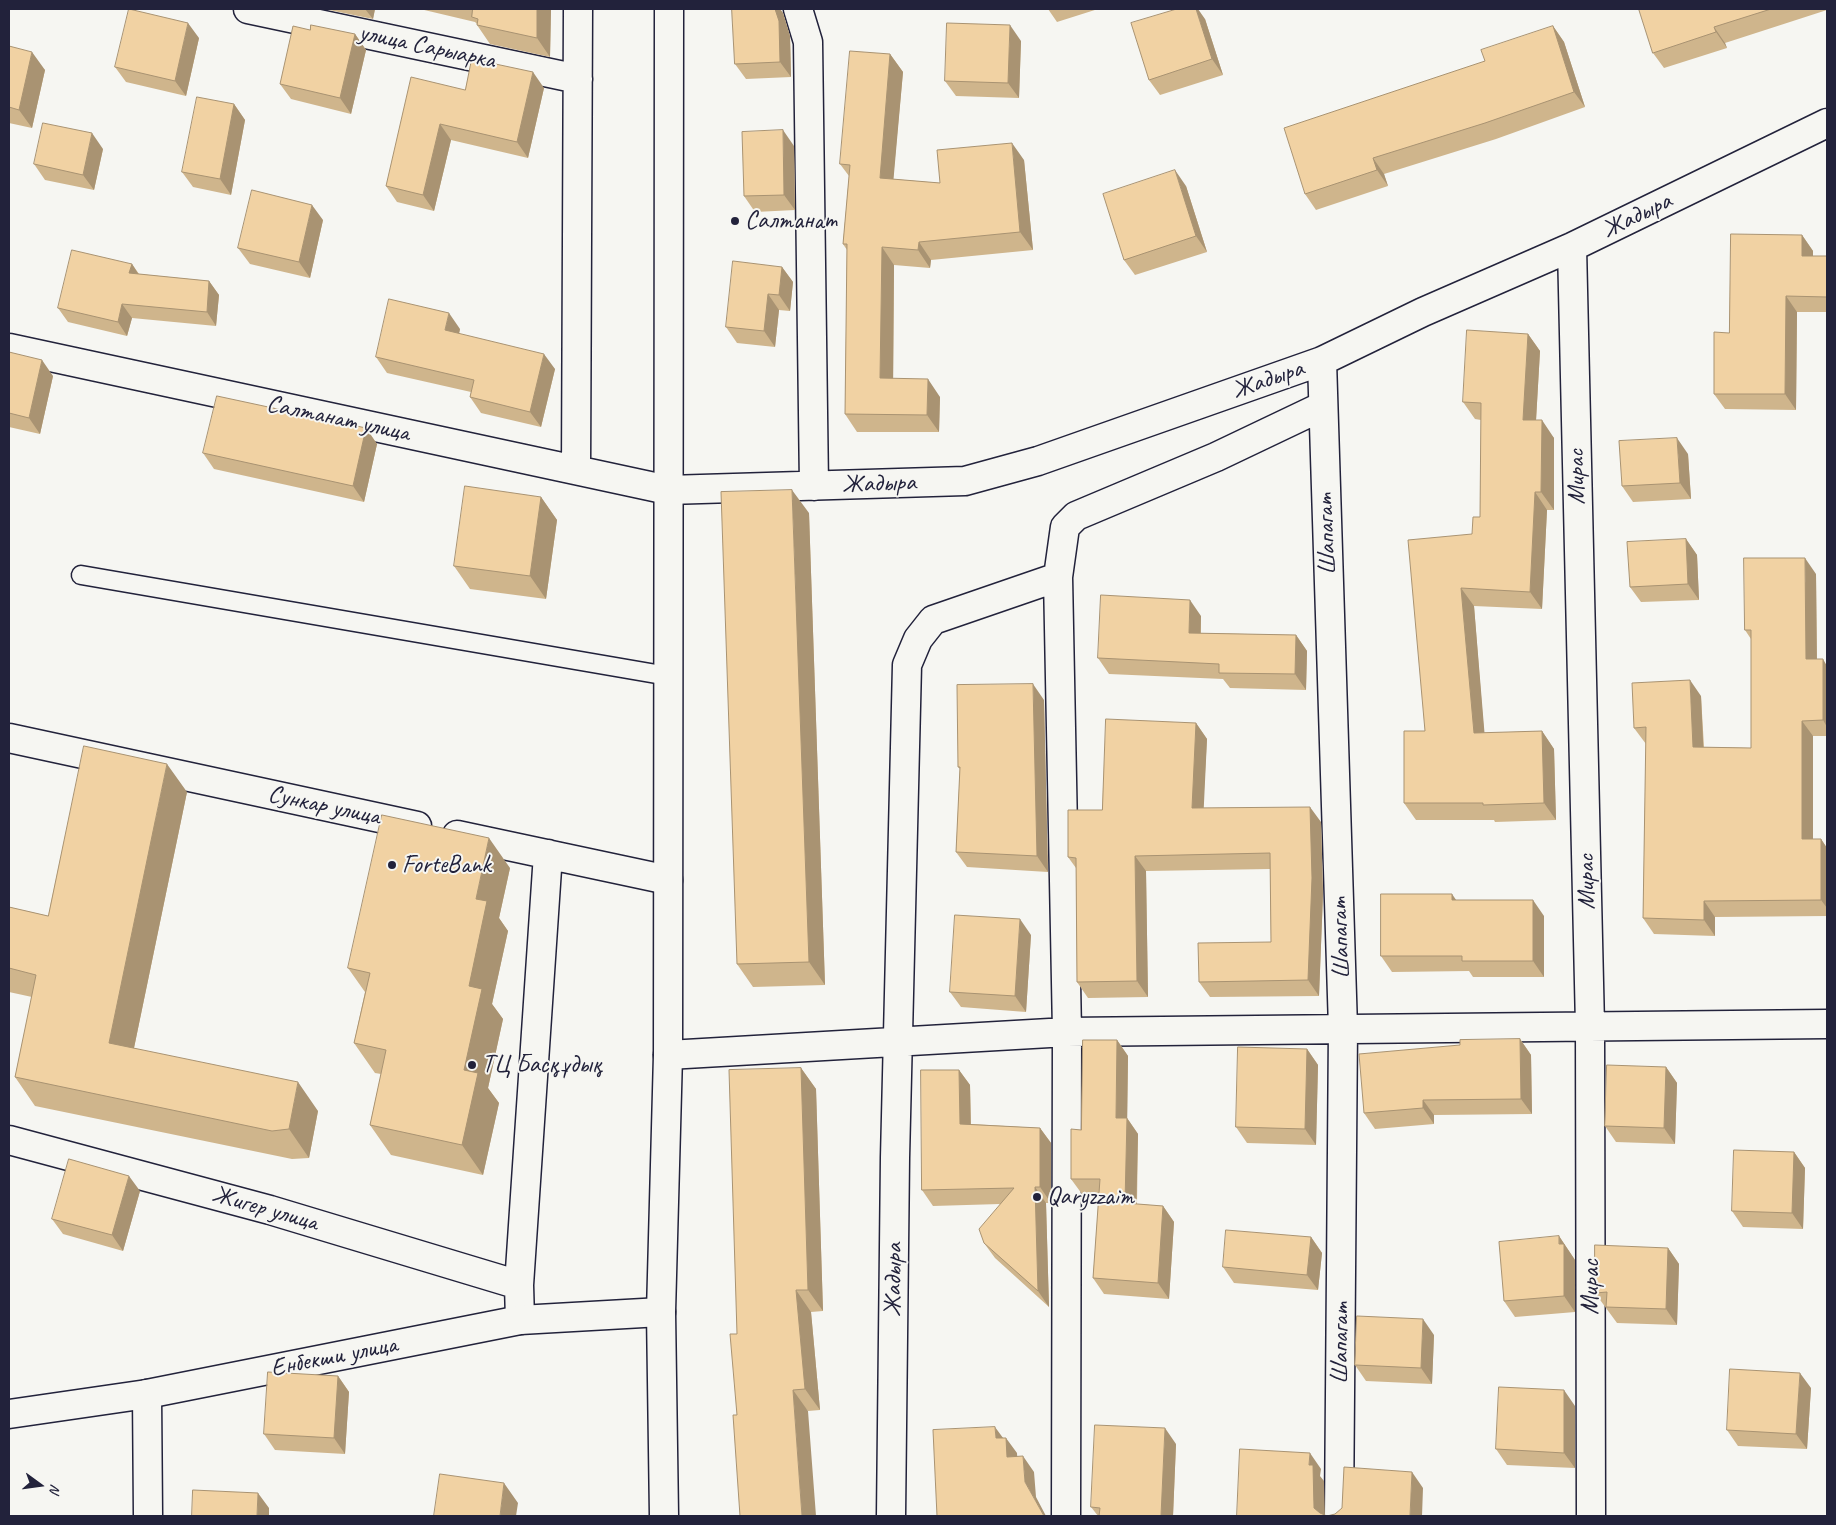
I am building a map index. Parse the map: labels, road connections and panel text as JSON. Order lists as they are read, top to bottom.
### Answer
{
  "streets": {
    "street": [
      "улица Сарыарка",
      "Жадыра",
      "Салтанат улица",
      "Мирас",
      "Шапагат",
      "Сункар улица",
      "Жигер улица",
      "Енбекши улица"
    ]
  },
  "crossings": [
    ["Жадыра", "Салтанат улица"],
    ["Жадыра", "Мирас"],
    ["Жадыра", "Шапагат"]
  ],
  "places": [
    "Салтанат",
    "ForteBank",
    "ТЦ Басқұдық",
    "Qaryzzaim"
  ],
  "north": "right"
}
